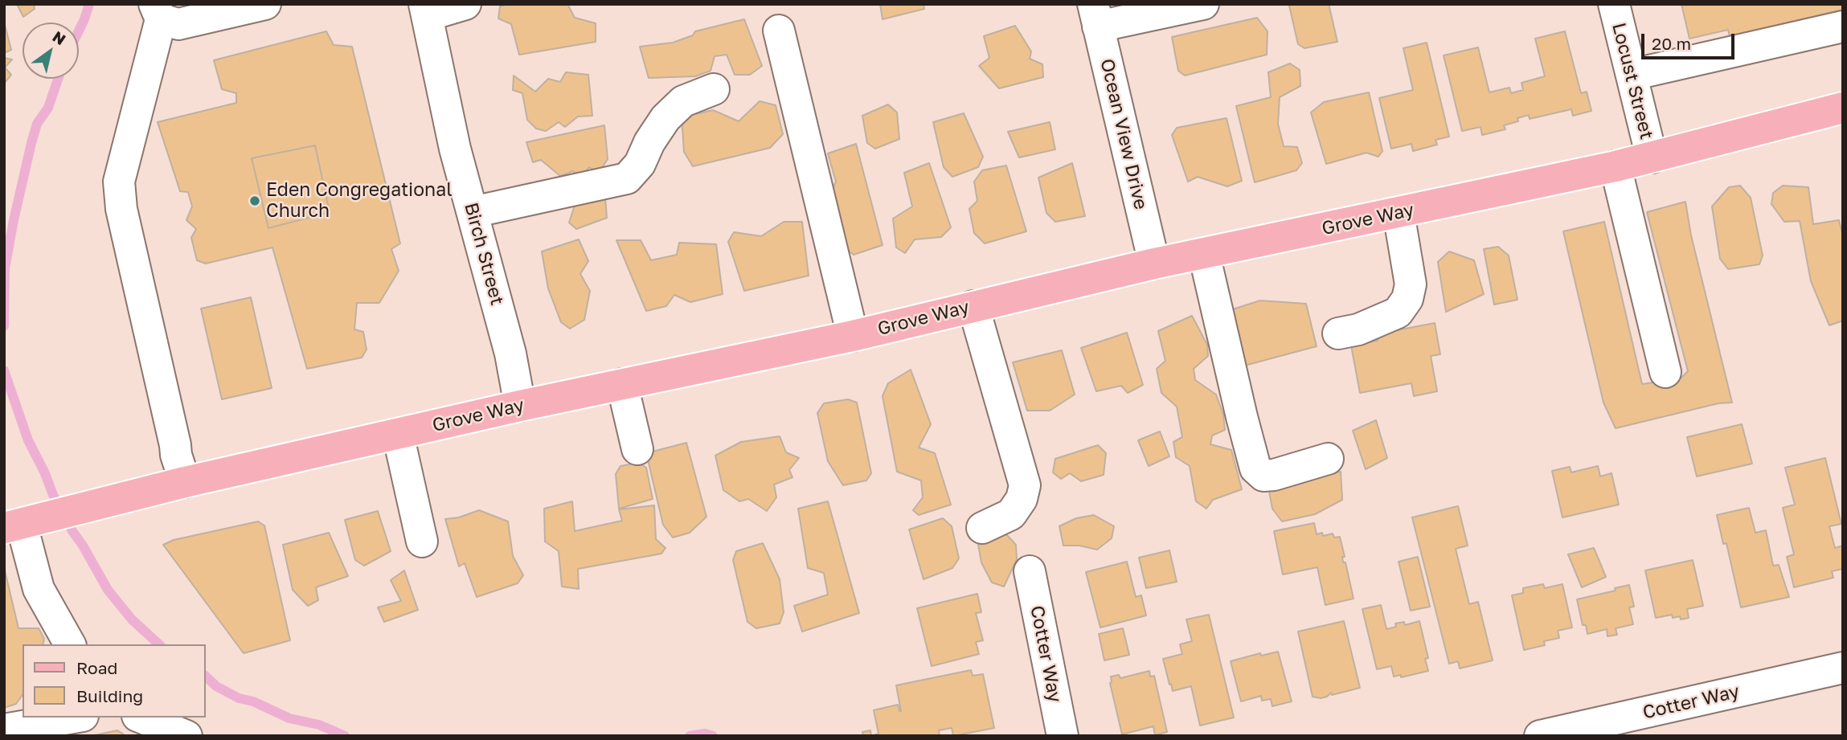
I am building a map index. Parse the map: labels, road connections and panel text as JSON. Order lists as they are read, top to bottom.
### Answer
{
  "streets": {
    "main road": ["Grove Way"],
    "street": [
      "Locust Street",
      "Ocean View Drive",
      "Birch Street",
      "Cotter Way"
    ]
  },
  "crossings": [
    ["Locust Street", "Grove Way"],
    ["Ocean View Drive", "Grove Way"],
    ["Grove Way", "Birch Street"]
  ],
  "places": ["Eden Congregational Church"],
  "legend": ["Road", "Building"],
  "scale_bar": "20 m",
  "north": "top right"
}
